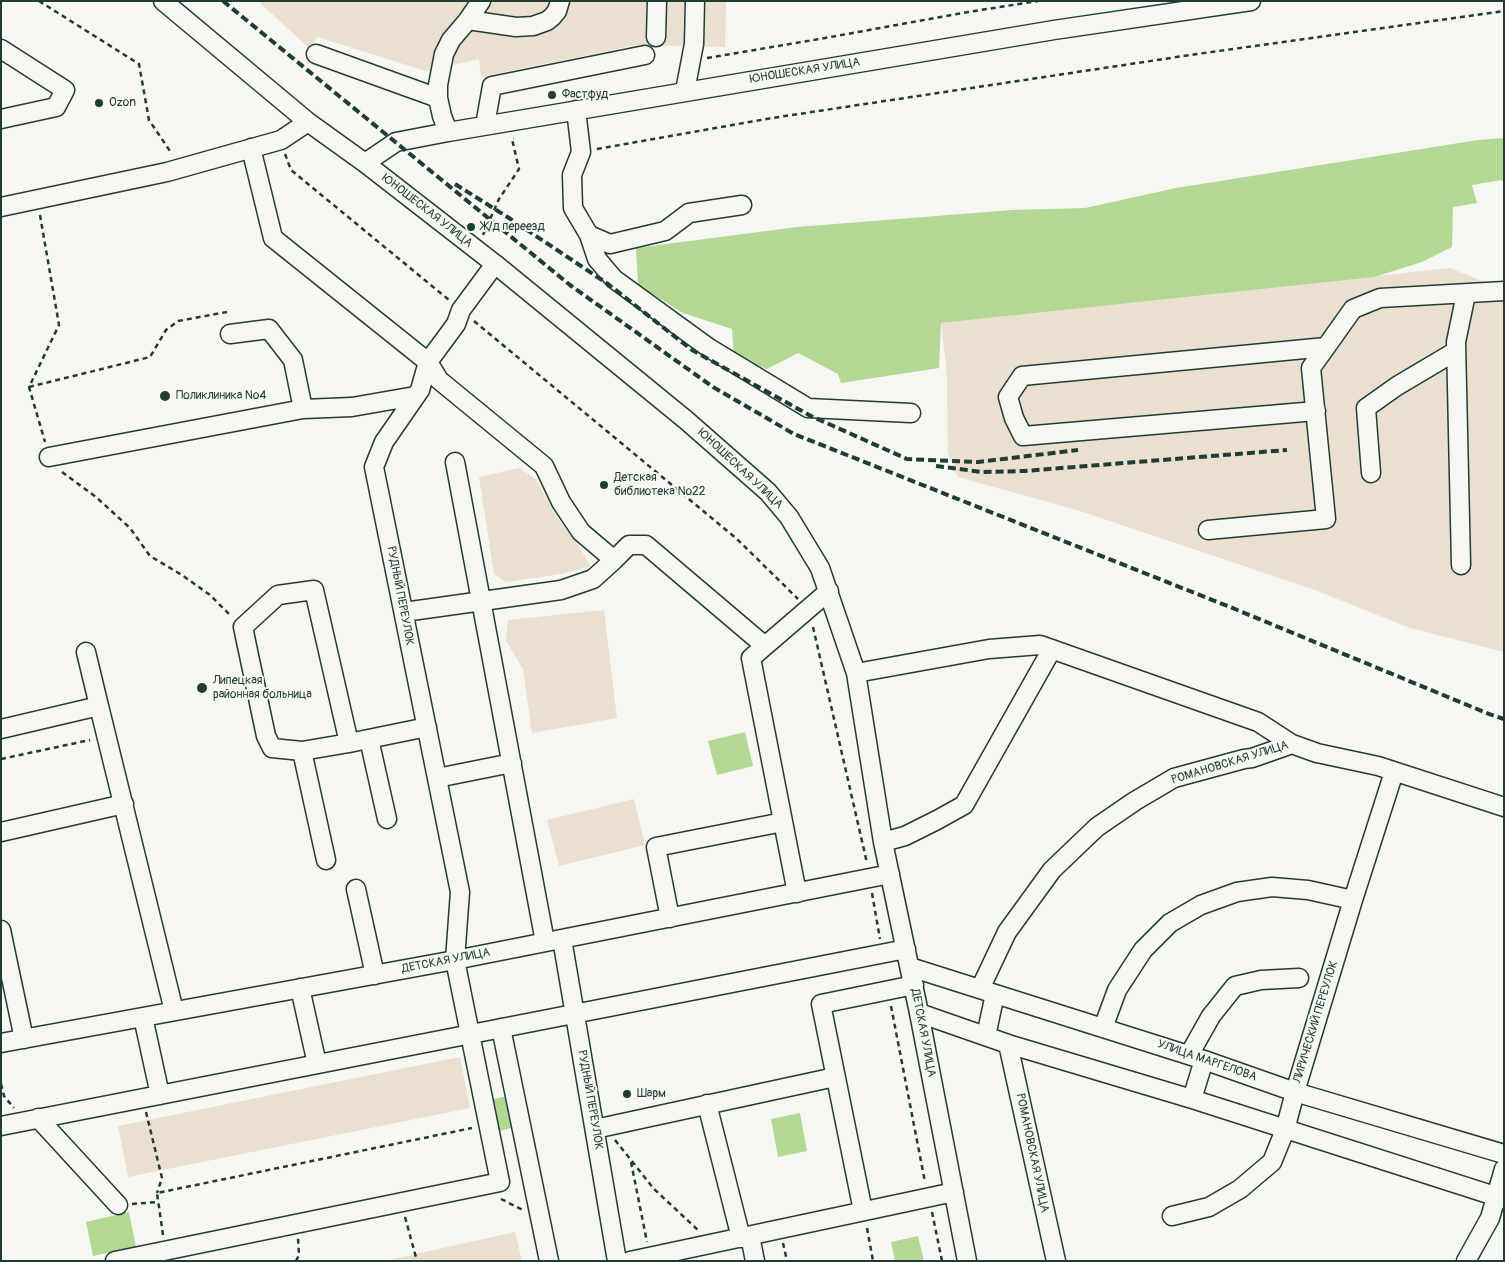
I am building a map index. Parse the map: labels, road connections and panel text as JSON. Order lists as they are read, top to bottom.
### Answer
{
  "streets": {
    "street": [
      "ЮНОШЕСКАЯ УЛИЦА",
      "РУДНЫЙ ПЕРЕУЛОК",
      "РОМАНОВСКАЯ УЛИЦА",
      "ДЕТСКАЯ УЛИЦА",
      "ЛИРИЧЕСКИЙ ПЕРЕУЛОК",
      "УЛИЦА МАРГЕЛОВА"
    ]
  },
  "crossings": [
    ["ЮНОШЕСКАЯ УЛИЦА", "РУДНЫЙ ПЕРЕУЛОК"],
    ["ЮНОШЕСКАЯ УЛИЦА", "ДЕТСКАЯ УЛИЦА"],
    ["РУДНЫЙ ПЕРЕУЛОК", "ДЕТСКАЯ УЛИЦА"],
    ["РОМАНОВСКАЯ УЛИЦА", "ЛИРИЧЕСКИЙ ПЕРЕУЛОК"],
    ["РОМАНОВСКАЯ УЛИЦА", "УЛИЦА МАРГЕЛОВА"],
    ["ДЕТСКАЯ УЛИЦА", "УЛИЦА МАРГЕЛОВА"],
    ["ЛИРИЧЕСКИЙ ПЕРЕУЛОК", "УЛИЦА МАРГЕЛОВА"]
  ],
  "places": [
    "Фастфуд",
    "Ozon",
    "Ж/д переезд",
    "Поликлиника №4",
    "Детская библиотека №22",
    "Липецкая районная больница",
    "Шарм"
  ]
}
